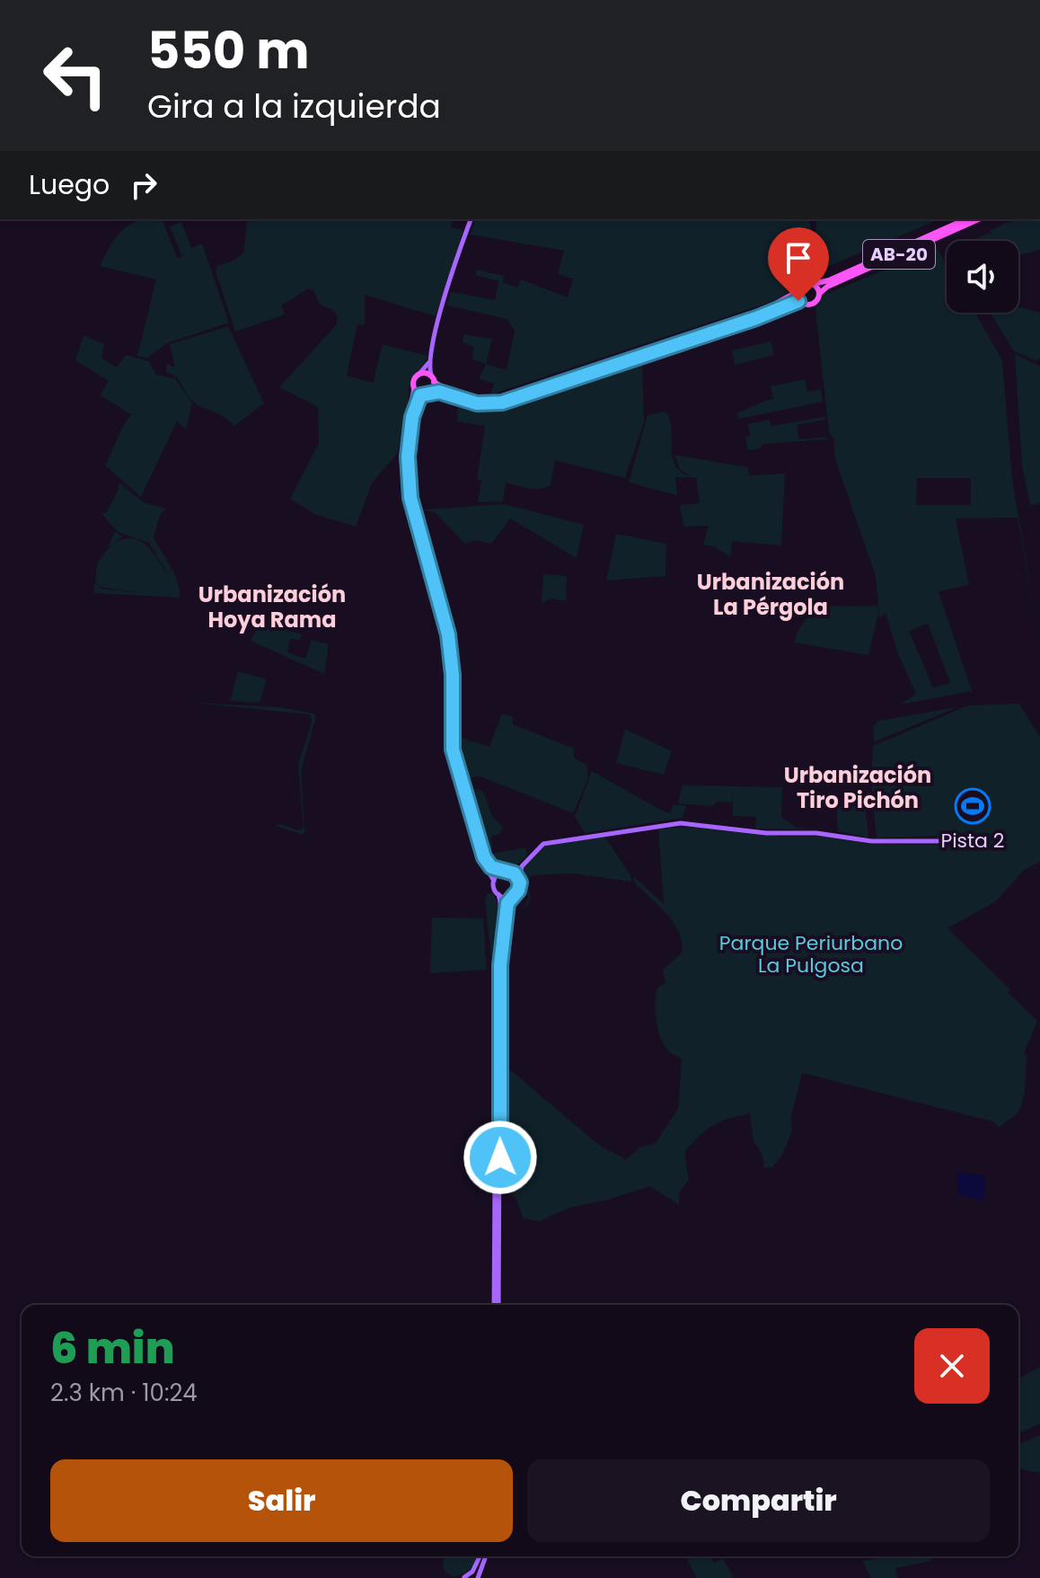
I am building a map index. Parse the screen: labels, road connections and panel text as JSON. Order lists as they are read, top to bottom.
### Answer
{
  "streets": {
    "main road": ["AB-20"]
  },
  "districts": ["Urbanización La Pérgola", "Urbanización Hoya Rama", "Urbanización Tiro Pichón"],
  "parks": ["Parque Periurbano La Pulgosa"],
  "places": {
    "sports": ["Pista 2"]
  },
  "page": {
    "turn": ["550 m", "Gira a la izquierda"],
    "then": "Luego",
    "heading": ["6 min", "2.3 km · 10:24"],
    "buttons": ["Salir", "Compartir"]
  }
}
